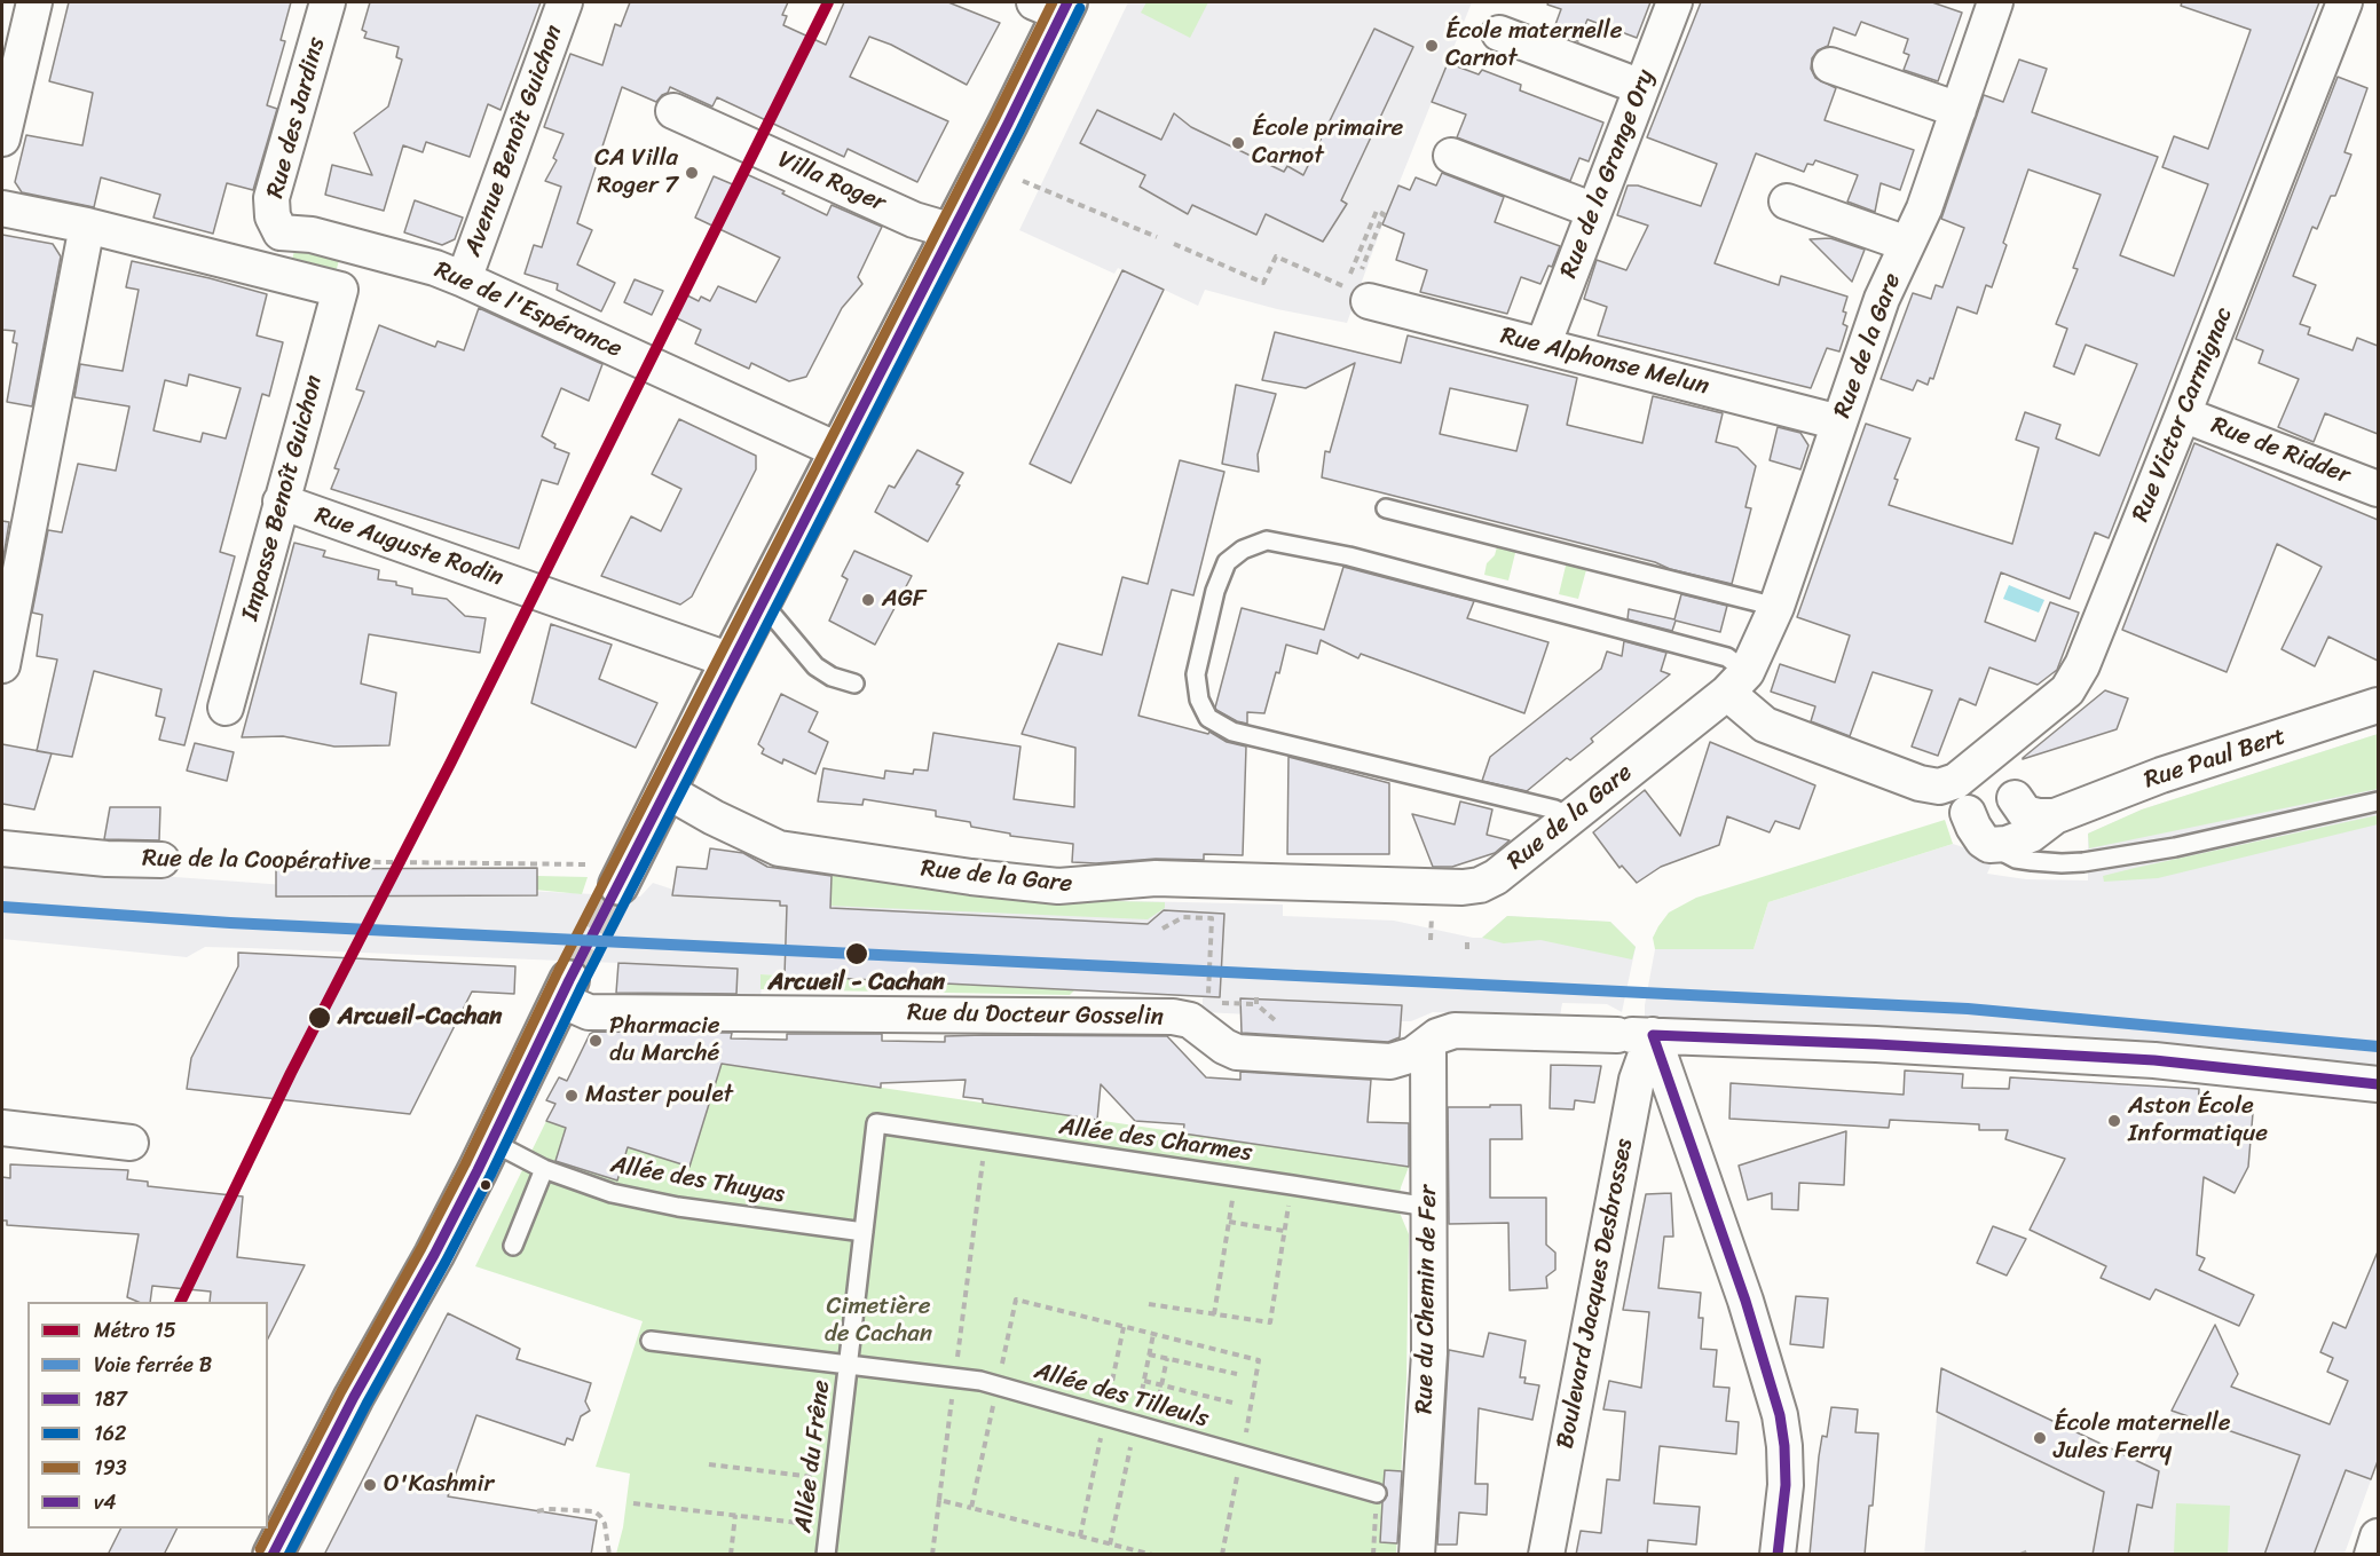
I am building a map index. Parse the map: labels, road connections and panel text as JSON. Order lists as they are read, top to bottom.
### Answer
{
  "streets": {
    "street": [
      "Rue des Jardins",
      "Avenue Benoît Guichon",
      "Rue de la Grange Ory",
      "Villa Roger",
      "Rue de l'Espérance",
      "Rue de la Gare",
      "Rue Alphonse Melun",
      "Rue Victor Carmignac",
      "Rue de Ridder",
      "Impasse Benoît Guichon",
      "Rue Auguste Rodin",
      "Rue Paul Bert",
      "Rue de la Coopérative",
      "Rue du Docteur Gosselin",
      "Boulevard Jacques Desbrosses",
      "Rue du Chemin de Fer"
    ],
    "lane": [
      "Allée des Charmes",
      "Allée des Thuyas",
      "Allée des Tilleuls",
      "Allée du Frêne"
    ]
  },
  "crossings": [
    ["Rue des Jardins", "Rue de l'Espérance"],
    ["Avenue Benoît Guichon", "Rue de l'Espérance"],
    ["Rue de la Grange Ory", "Rue Alphonse Melun"],
    ["Rue de la Gare", "Rue Alphonse Melun"],
    ["Rue Victor Carmignac", "Rue de Ridder"],
    ["Impasse Benoît Guichon", "Rue Auguste Rodin"],
    ["Rue du Docteur Gosselin", "Boulevard Jacques Desbrosses"],
    ["Rue du Docteur Gosselin", "Rue du Chemin de Fer"],
    ["Allée des Charmes", "Rue du Chemin de Fer"],
    ["Allée des Charmes", "Allée du Frêne"],
    ["Allée des Thuyas", "Allée du Frêne"],
    ["Allée des Tilleuls", "Allée du Frêne"]
  ],
  "parks": ["Cimetière de Cachan"],
  "places": [
    "École maternelle Carnot",
    "École primaire Carnot",
    "CA Villa Roger 7",
    "AGF",
    "Arcueil - Cachan",
    "Arcueil-Cachan",
    "Pharmacie du Marché",
    "Master poulet",
    "Aston École Informatique",
    "École maternelle Jules Ferry",
    "O'Kashmir"
  ],
  "lines": [
    "metro line 15",
    "transit line 187",
    "transit line 193",
    "transit line 162",
    "rail line B",
    "transit line v4"
  ],
  "legend": [
    "Métro 15",
    "Voie ferrée B",
    "187",
    "162",
    "193",
    "v4"
  ]
}
